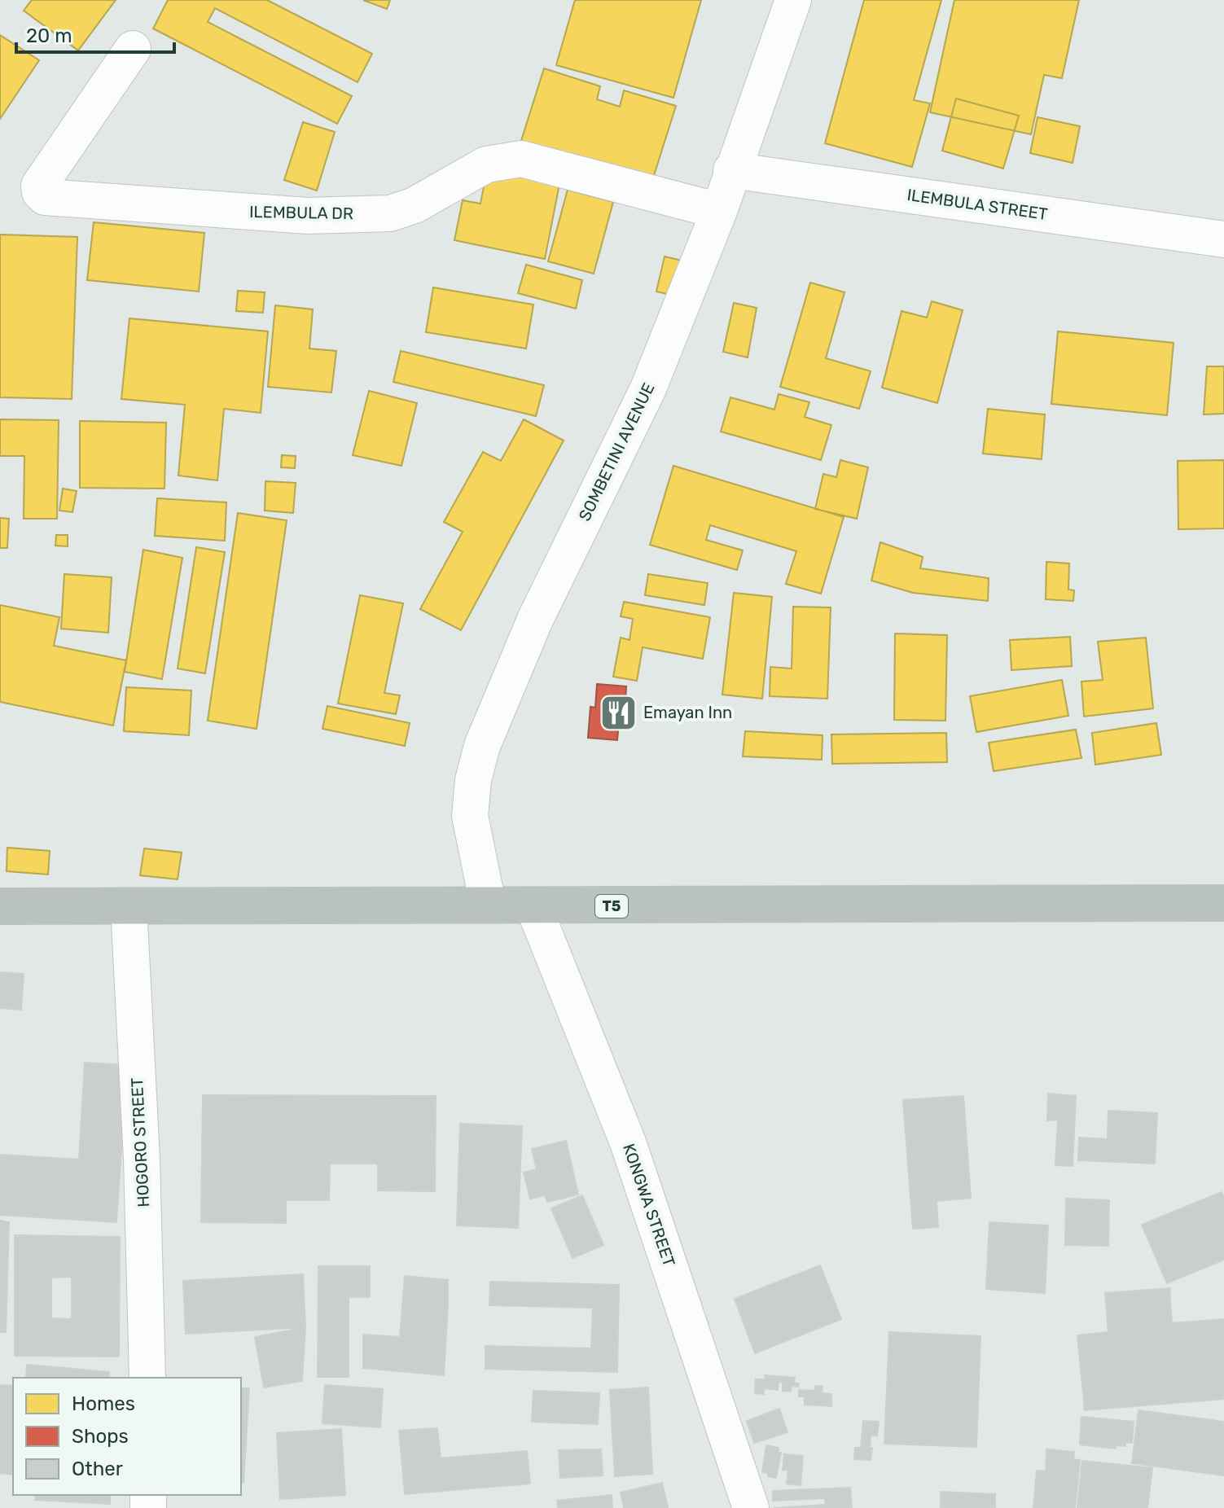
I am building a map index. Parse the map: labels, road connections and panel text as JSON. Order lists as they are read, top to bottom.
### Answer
{
  "streets": {
    "highway": ["T5"],
    "street": [
      "ILEMBULA STREET",
      "ILEMBULA DR",
      "SOMBETINI AVENUE",
      "HOGORO STREET",
      "KONGWA STREET"
    ]
  },
  "crossings": [
    ["ILEMBULA STREET", "SOMBETINI AVENUE"],
    ["ILEMBULA DR", "SOMBETINI AVENUE"],
    ["SOMBETINI AVENUE", "T5"],
    ["T5", "HOGORO STREET"],
    ["T5", "KONGWA STREET"]
  ],
  "places": {
    "restaurant": ["Emayan Inn"]
  },
  "legend": ["Homes", "Shops", "Other"],
  "scale_bar": "20 m"
}
